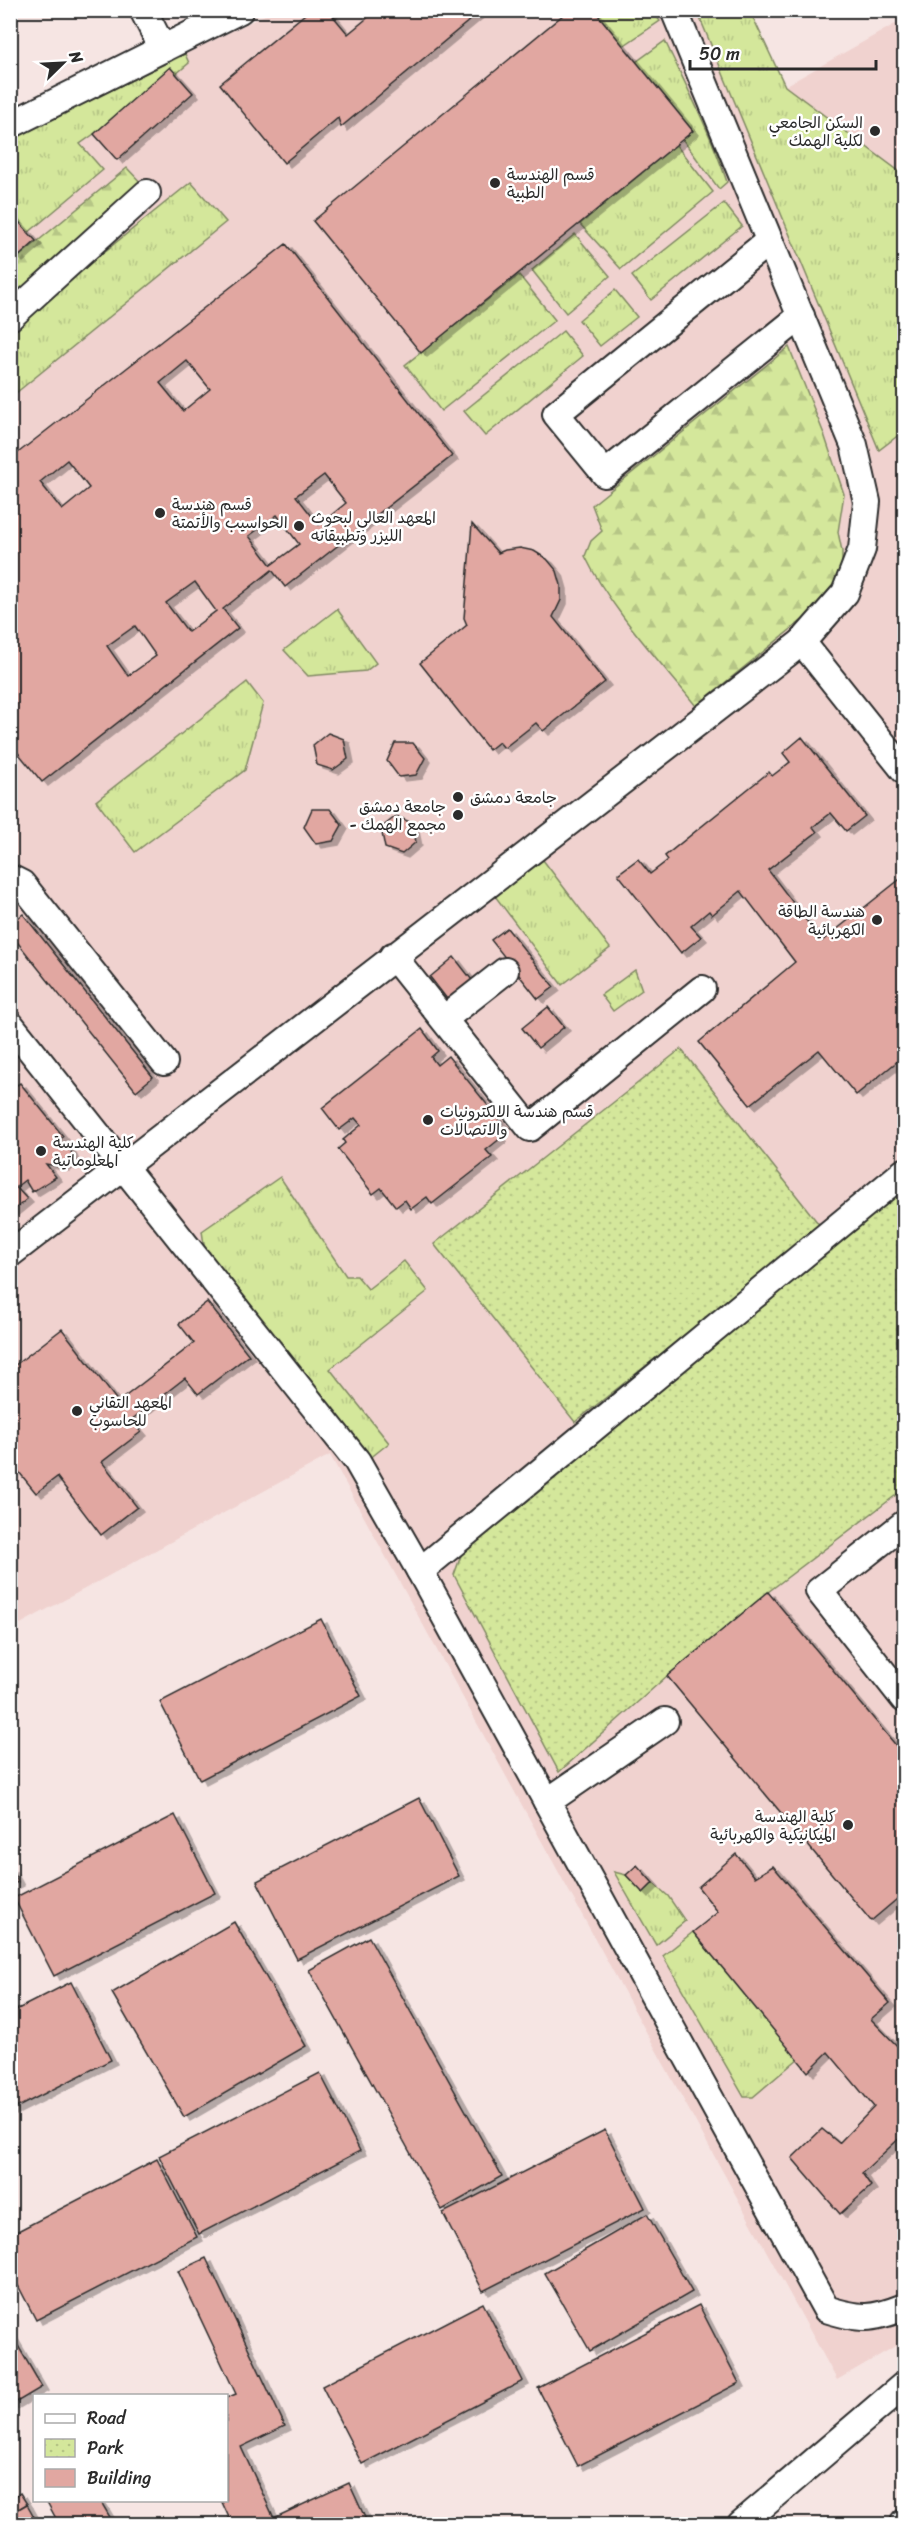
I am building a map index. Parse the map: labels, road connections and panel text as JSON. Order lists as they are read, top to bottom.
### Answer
{
  "places": [
    "السكن الجامعي لكلية الهمك",
    "قسم الهندسة الطبية",
    "قسم هندسة الحواسيب والأتمتة",
    "المعهد العالي لبحوث الليزر وتطبيقاته",
    "جامعة دمشق",
    "جامعة دمشق - مجمع الهمك",
    "هندسة الطاقة الكهربائية",
    "قسم هندسة الالكترونيات والاتصالات",
    "كلية الهندسة المعلوماتية",
    "المعهد التقاني للحاسوب",
    "كلية الهندسة الميكانيكية والكهربائية"
  ],
  "legend": ["Road", "Park", "Building"],
  "scale_bar": "50 m",
  "north": "top right"
}
